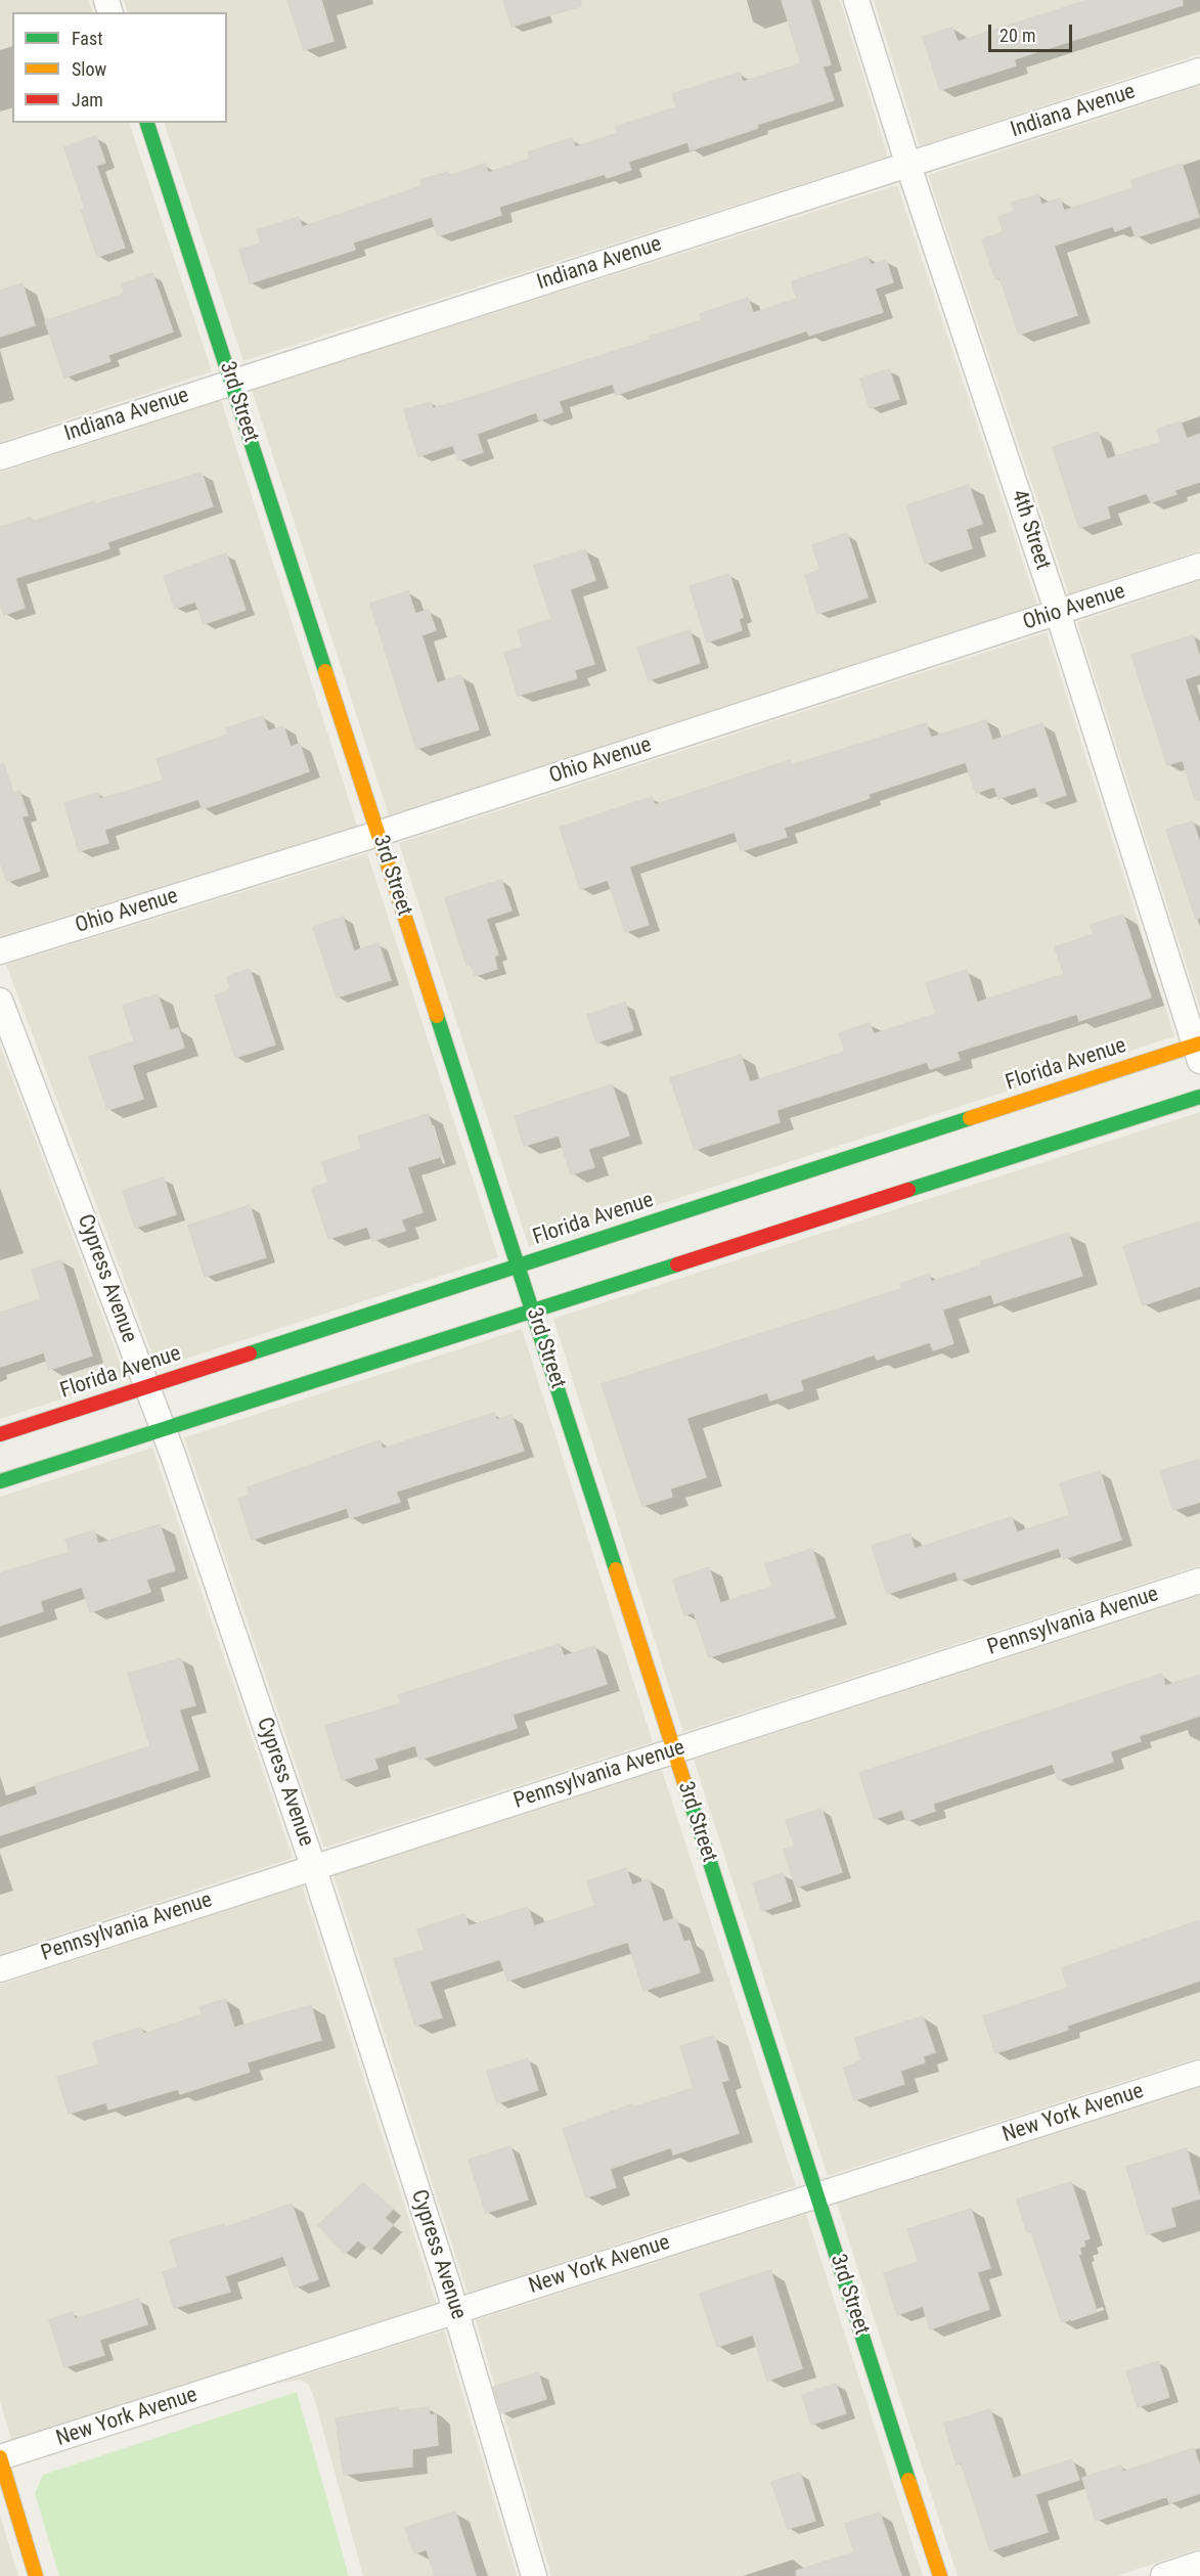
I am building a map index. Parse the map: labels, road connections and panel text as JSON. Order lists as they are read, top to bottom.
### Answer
{
  "streets": {
    "street": [
      "Indiana Avenue",
      "3rd Street",
      "4th Street",
      "Ohio Avenue",
      "Florida Avenue",
      "Cypress Avenue",
      "Pennsylvania Avenue",
      "New York Avenue"
    ]
  },
  "crossings": [
    ["Indiana Avenue", "3rd Street"],
    ["Indiana Avenue", "4th Street"],
    ["3rd Street", "Ohio Avenue"],
    ["3rd Street", "Florida Avenue"],
    ["3rd Street", "Pennsylvania Avenue"],
    ["3rd Street", "New York Avenue"],
    ["4th Street", "Ohio Avenue"],
    ["4th Street", "Florida Avenue"],
    ["Florida Avenue", "Cypress Avenue"],
    ["Cypress Avenue", "Pennsylvania Avenue"],
    ["Cypress Avenue", "New York Avenue"]
  ],
  "legend": ["Fast", "Slow", "Jam"],
  "scale_bar": "20 m"
}
